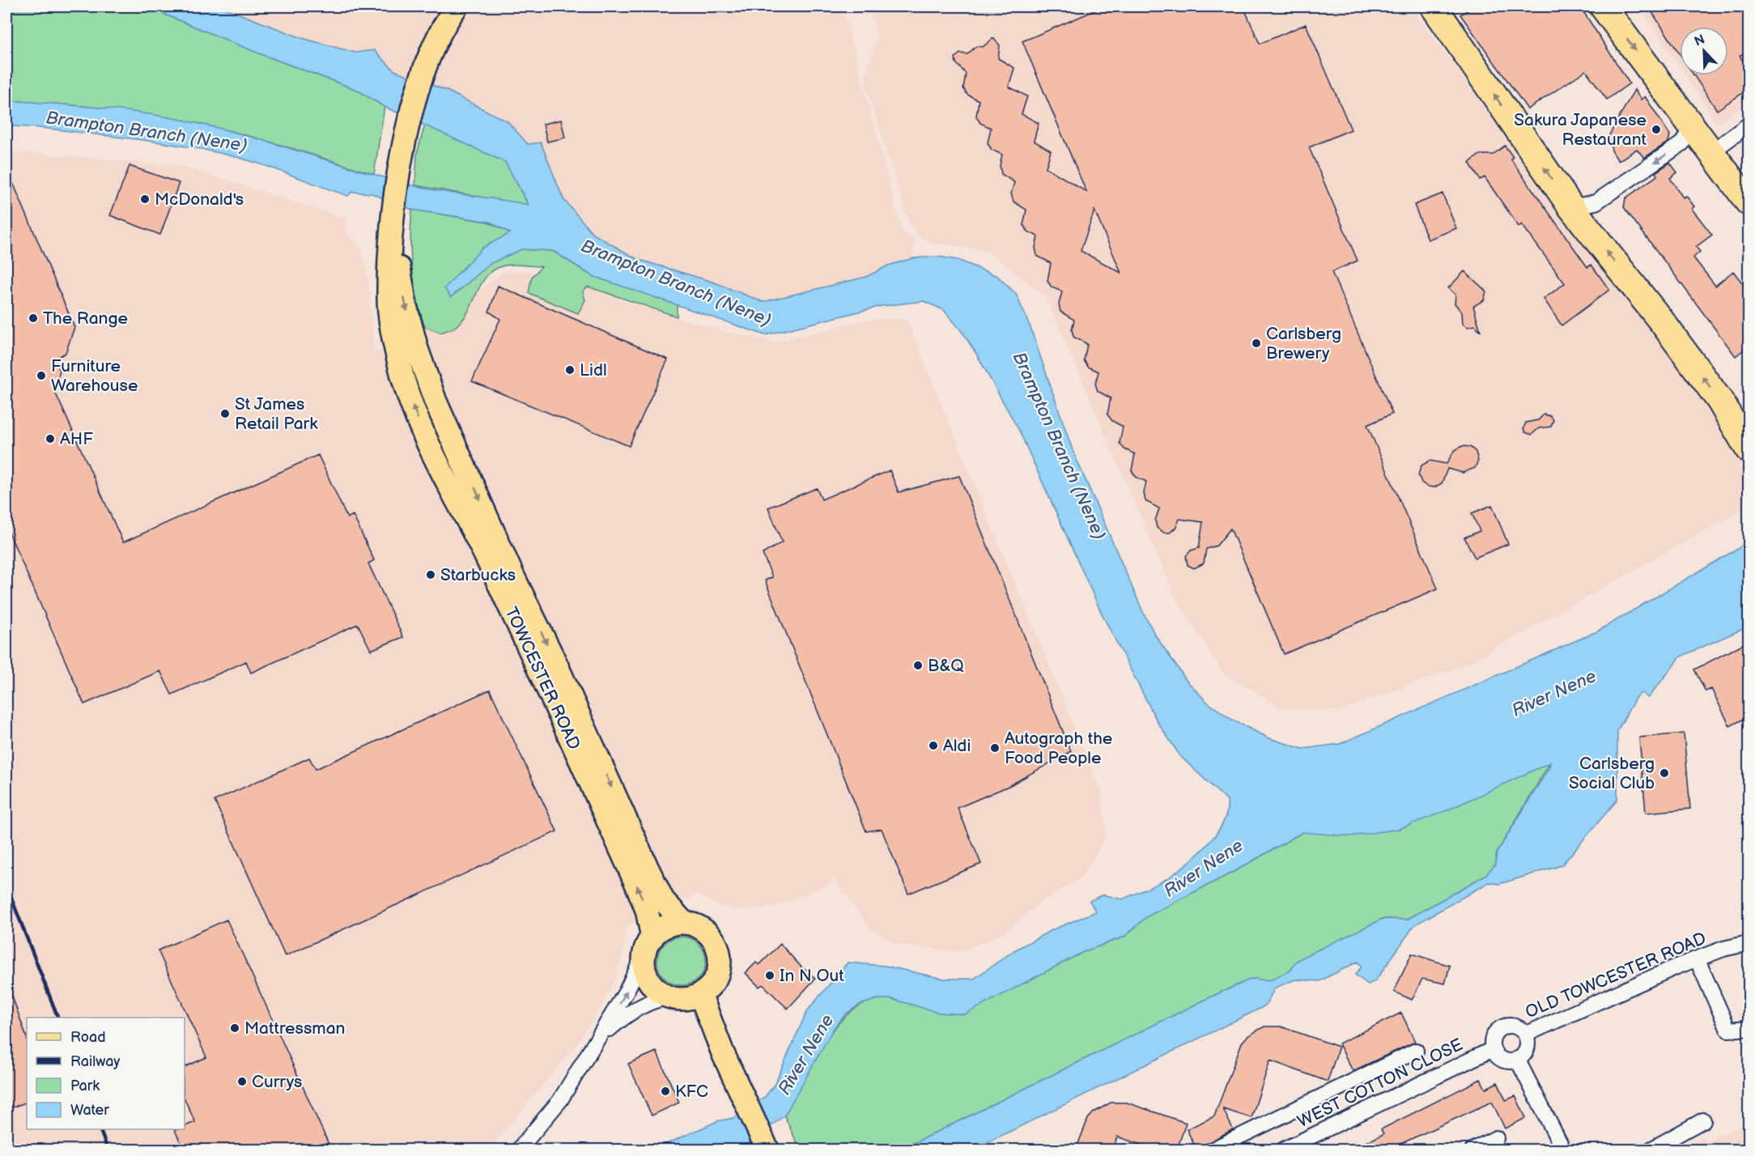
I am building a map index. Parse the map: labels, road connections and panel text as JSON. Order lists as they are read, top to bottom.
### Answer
{
  "streets": {
    "main road": ["TOWCESTER ROAD"],
    "street": ["OLD TOWCESTER ROAD", "WEST COTTON CLOSE"]
  },
  "crossings": [
    ["OLD TOWCESTER ROAD", "WEST COTTON CLOSE"]
  ],
  "water": ["Brampton Branch (Nene)", "River Nene"],
  "places": [
    "Sakura Japanese Restaurant",
    "McDonald's",
    "The Range",
    "Carlsberg Brewery",
    "Lidl",
    "Furniture Warehouse",
    "St James Retail Park",
    "AHF",
    "Starbucks",
    "B&Q",
    "Aldi",
    "Autograph the Food People",
    "Carlsberg Social Club",
    "In N Out",
    "Mattressman",
    "Currys",
    "KFC"
  ],
  "legend": [
    "Road",
    "Railway",
    "Park",
    "Water"
  ],
  "north": "top left"
}
